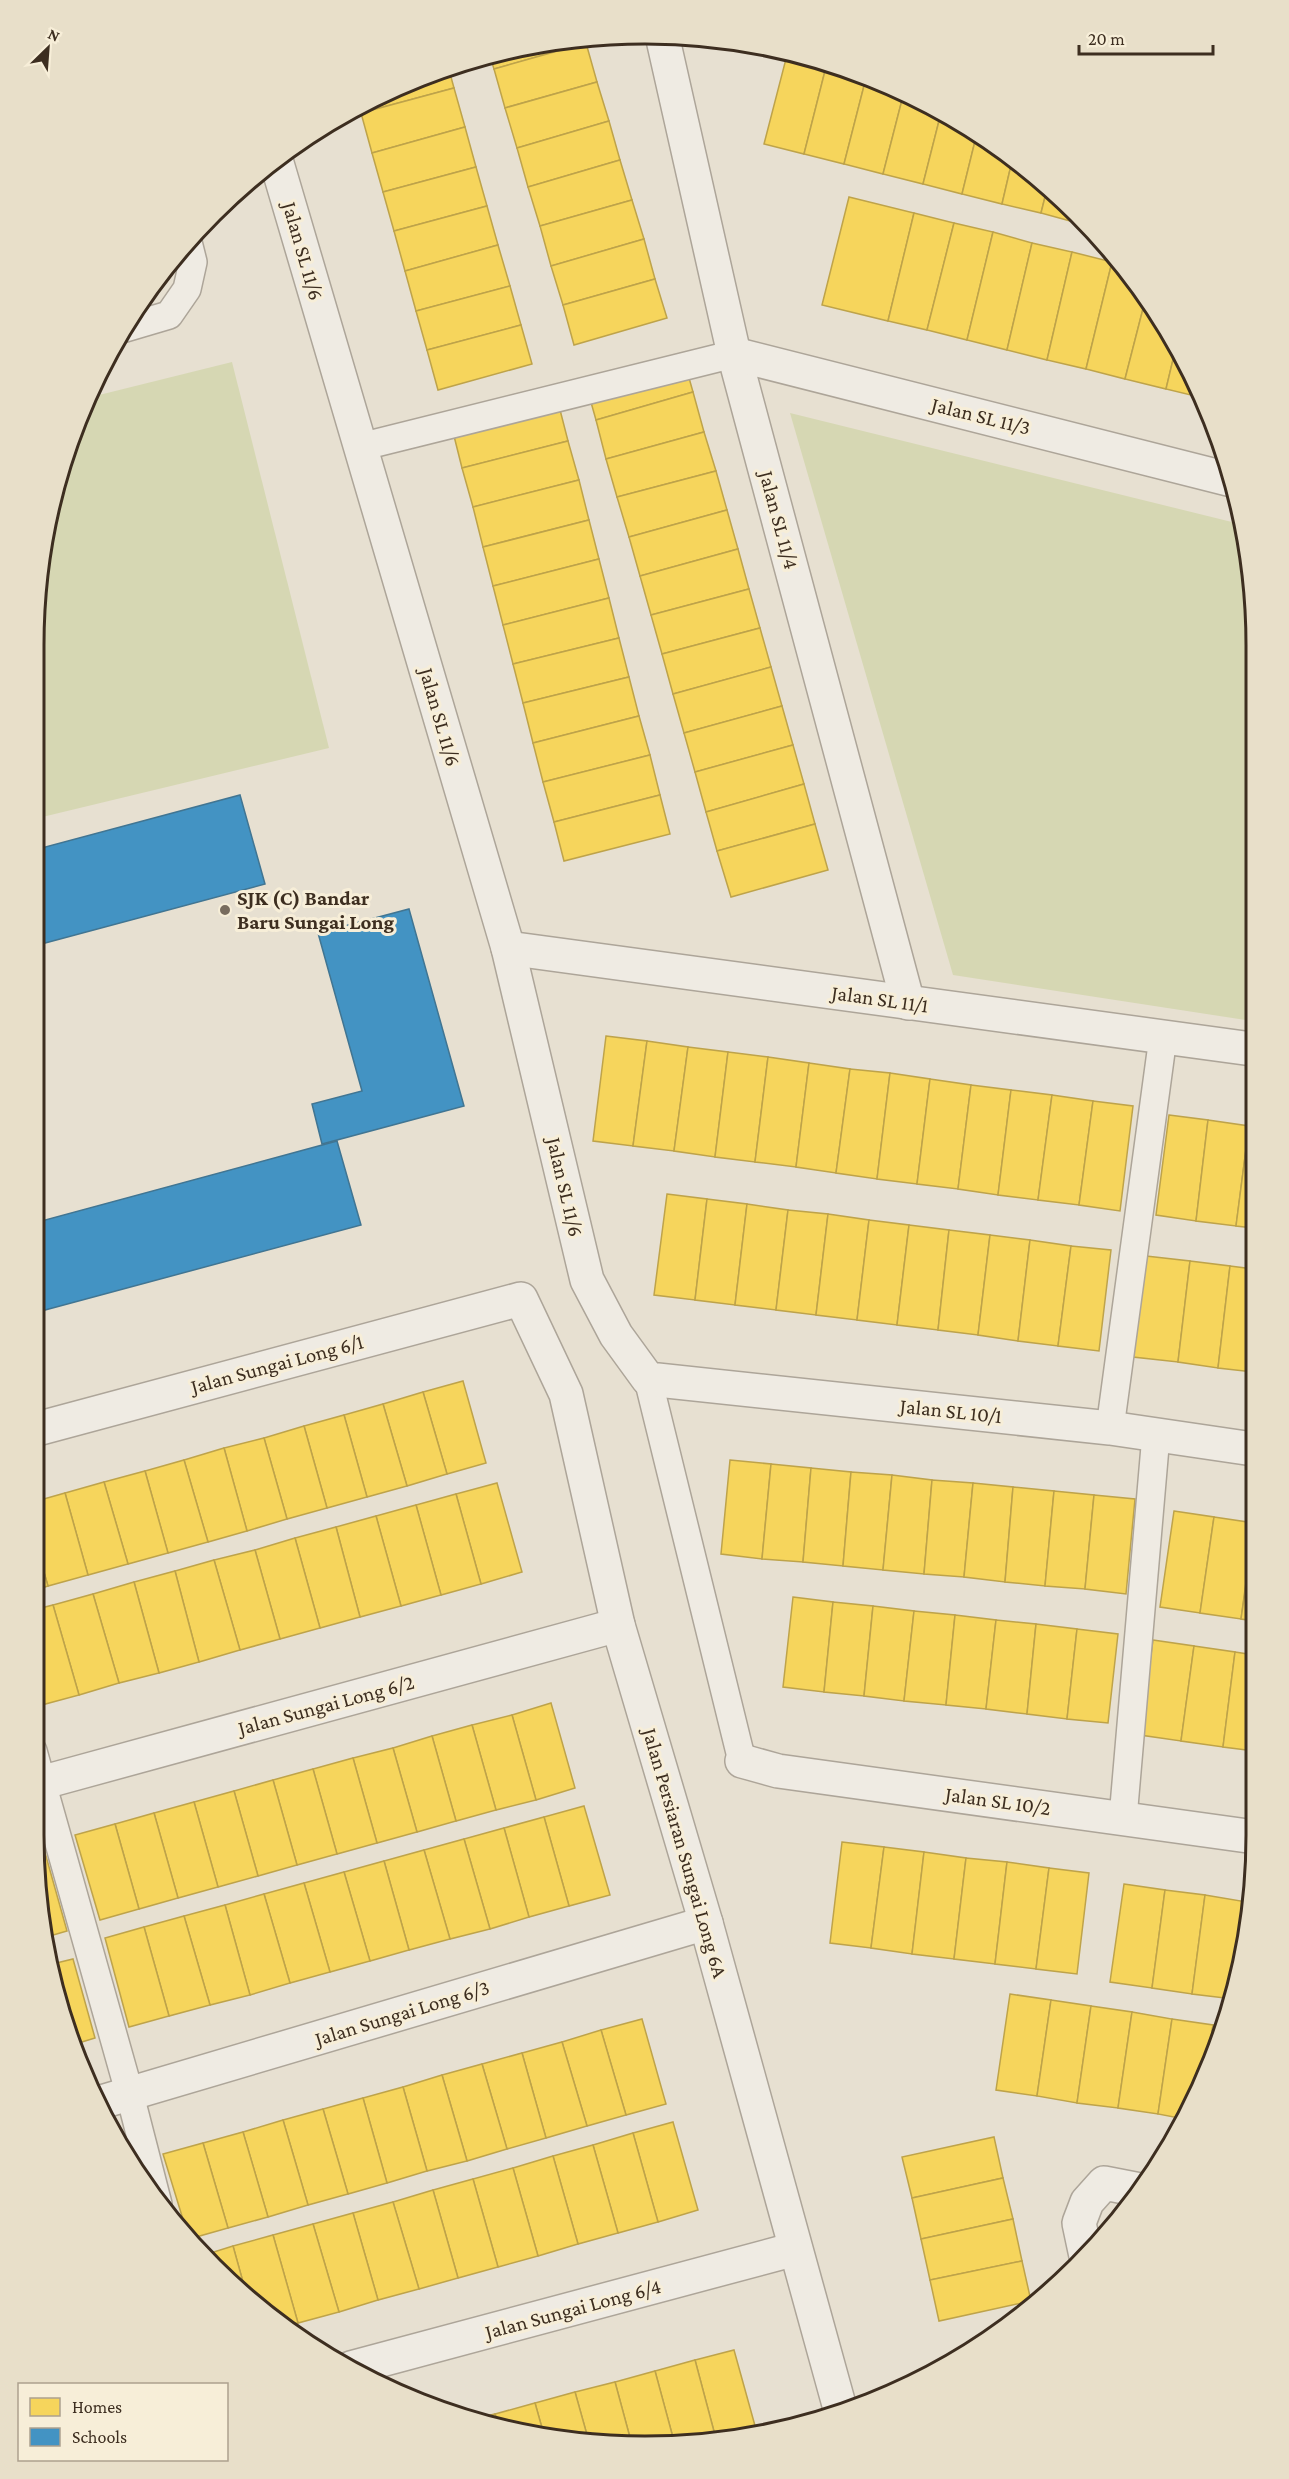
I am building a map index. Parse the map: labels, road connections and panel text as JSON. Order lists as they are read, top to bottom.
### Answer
{
  "streets": {
    "street": [
      "Jalan SL 11/6",
      "Jalan SL 11/3",
      "Jalan SL 11/4",
      "Jalan SL 11/1",
      "Jalan Sungai Long 6/1",
      "Jalan SL 10/1",
      "Jalan Sungai Long 6/2",
      "Jalan SL 10/2",
      "Jalan Persiaran Sungai Long 6A",
      "Jalan Sungai Long 6/3",
      "Jalan Sungai Long 6/4"
    ]
  },
  "crossings": [
    ["Jalan SL 11/6", "Jalan SL 11/1"],
    ["Jalan SL 11/6", "Jalan SL 10/1"],
    ["Jalan SL 11/3", "Jalan SL 11/4"],
    ["Jalan SL 11/4", "Jalan SL 11/1"],
    ["Jalan Sungai Long 6/1", "Jalan Persiaran Sungai Long 6A"],
    ["Jalan Sungai Long 6/2", "Jalan Persiaran Sungai Long 6A"],
    ["Jalan Persiaran Sungai Long 6A", "Jalan Sungai Long 6/3"],
    ["Jalan Persiaran Sungai Long 6A", "Jalan Sungai Long 6/4"]
  ],
  "places": ["SJK (C) Bandar Baru Sungai Long"],
  "legend": ["Homes", "Schools"],
  "scale_bar": "20 m",
  "north": "top right"
}
